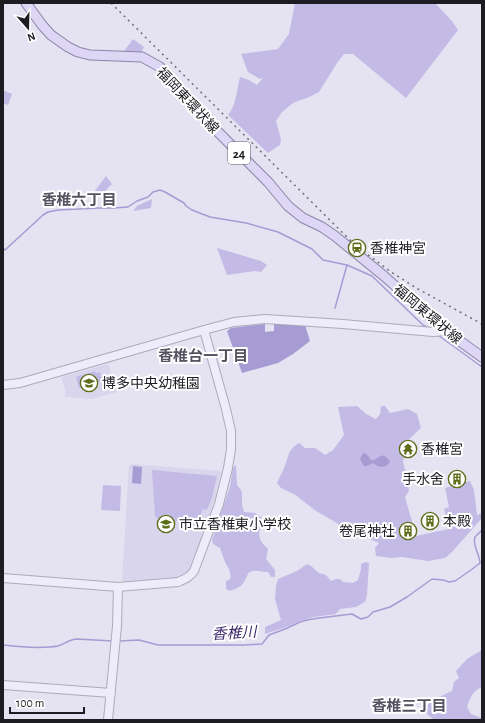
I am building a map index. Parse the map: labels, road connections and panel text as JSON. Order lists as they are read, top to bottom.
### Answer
{
  "streets": {
    "main road": ["福岡東環状線", "24"]
  },
  "districts": ["香椎六丁目", "香椎台一丁目", "香椎三丁目"],
  "water": ["香椎川"],
  "places": {
    "station": ["香椎神宮"],
    "school or university": ["博多中央幼稚園", "市立香椎東小学校"],
    "temple": ["香椎宮"],
    "building": ["手水舍", "本殿", "卷尾神社"]
  },
  "scale_bar": "100 m",
  "north": "bottom"
}
